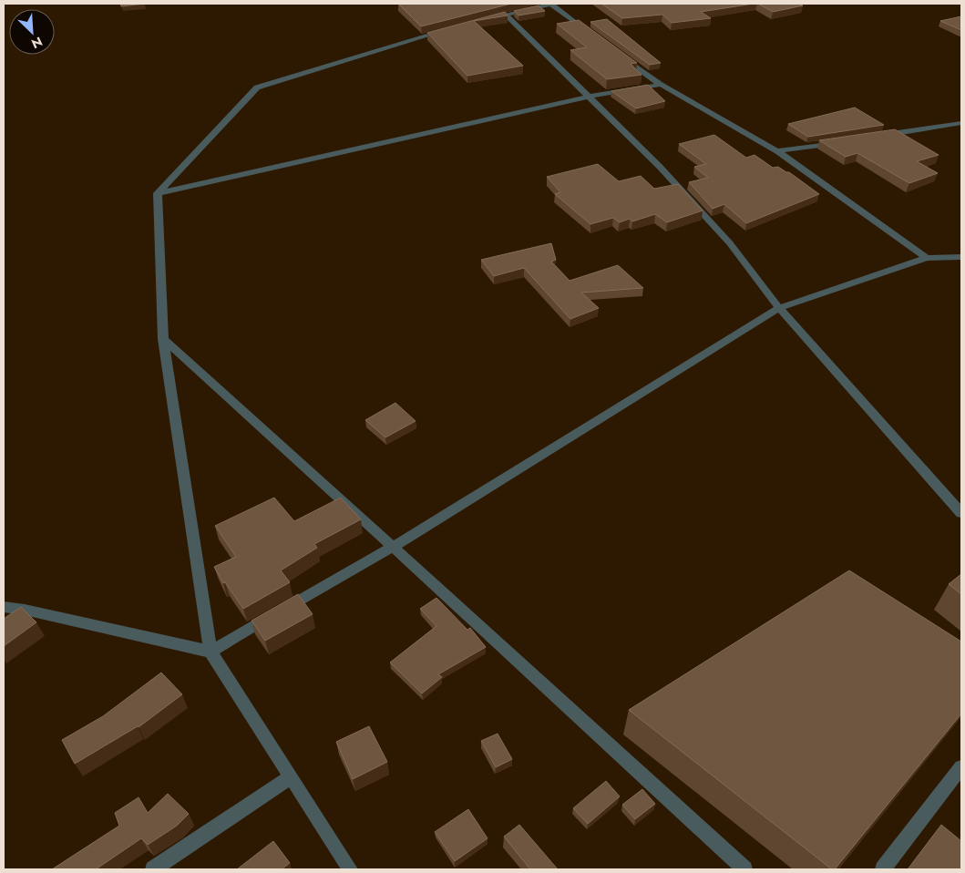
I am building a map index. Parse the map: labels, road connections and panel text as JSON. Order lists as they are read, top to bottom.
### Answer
{
  "north": "bottom right"
}
